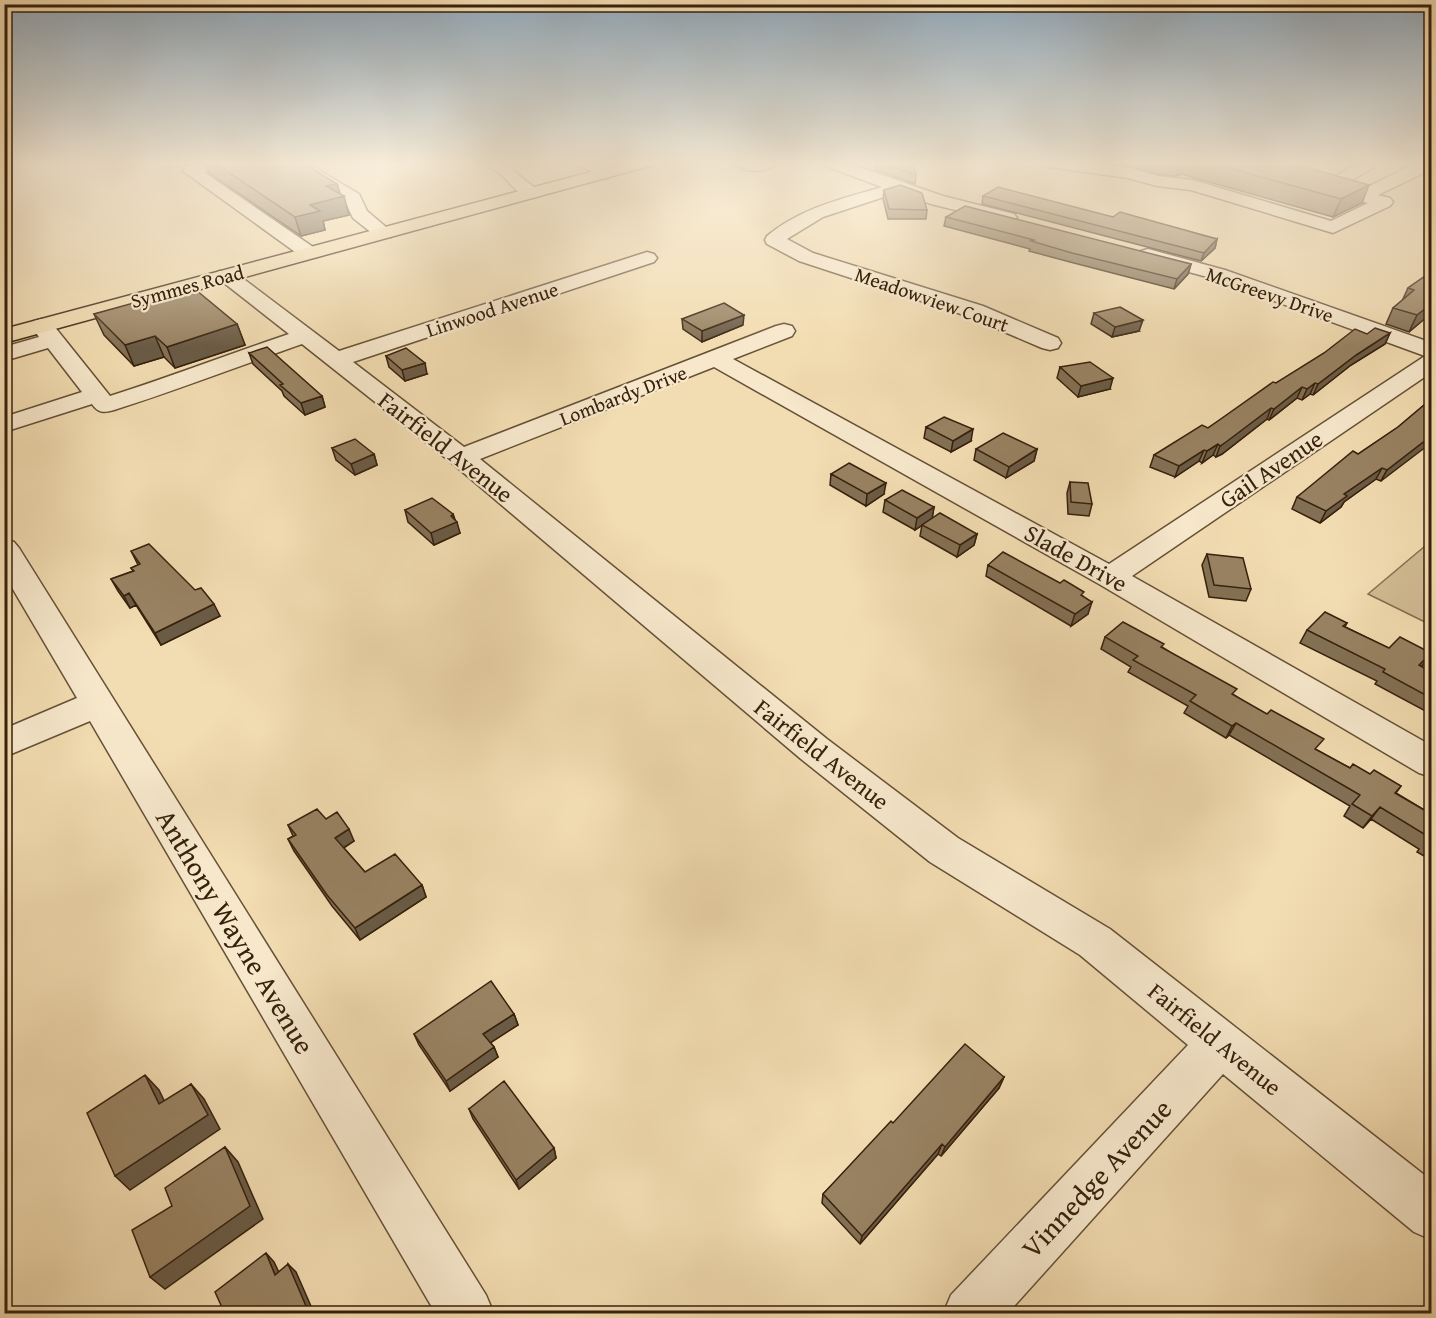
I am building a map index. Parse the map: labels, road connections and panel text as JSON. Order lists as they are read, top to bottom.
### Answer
{
  "streets": {
    "main road": ["Symmes Road"],
    "street": [
      "McGreevy Drive",
      "Meadowview Court",
      "Linwood Avenue",
      "Lombardy Drive",
      "Fairfield Avenue",
      "Gail Avenue",
      "Slade Drive",
      "Anthony Wayne Avenue",
      "Vinnedge Avenue"
    ]
  },
  "crossings": [
    ["Symmes Road", "Fairfield Avenue"],
    ["Linwood Avenue", "Fairfield Avenue"],
    ["Lombardy Drive", "Fairfield Avenue"],
    ["Lombardy Drive", "Slade Drive"],
    ["Fairfield Avenue", "Vinnedge Avenue"],
    ["Gail Avenue", "Slade Drive"]
  ]
}
